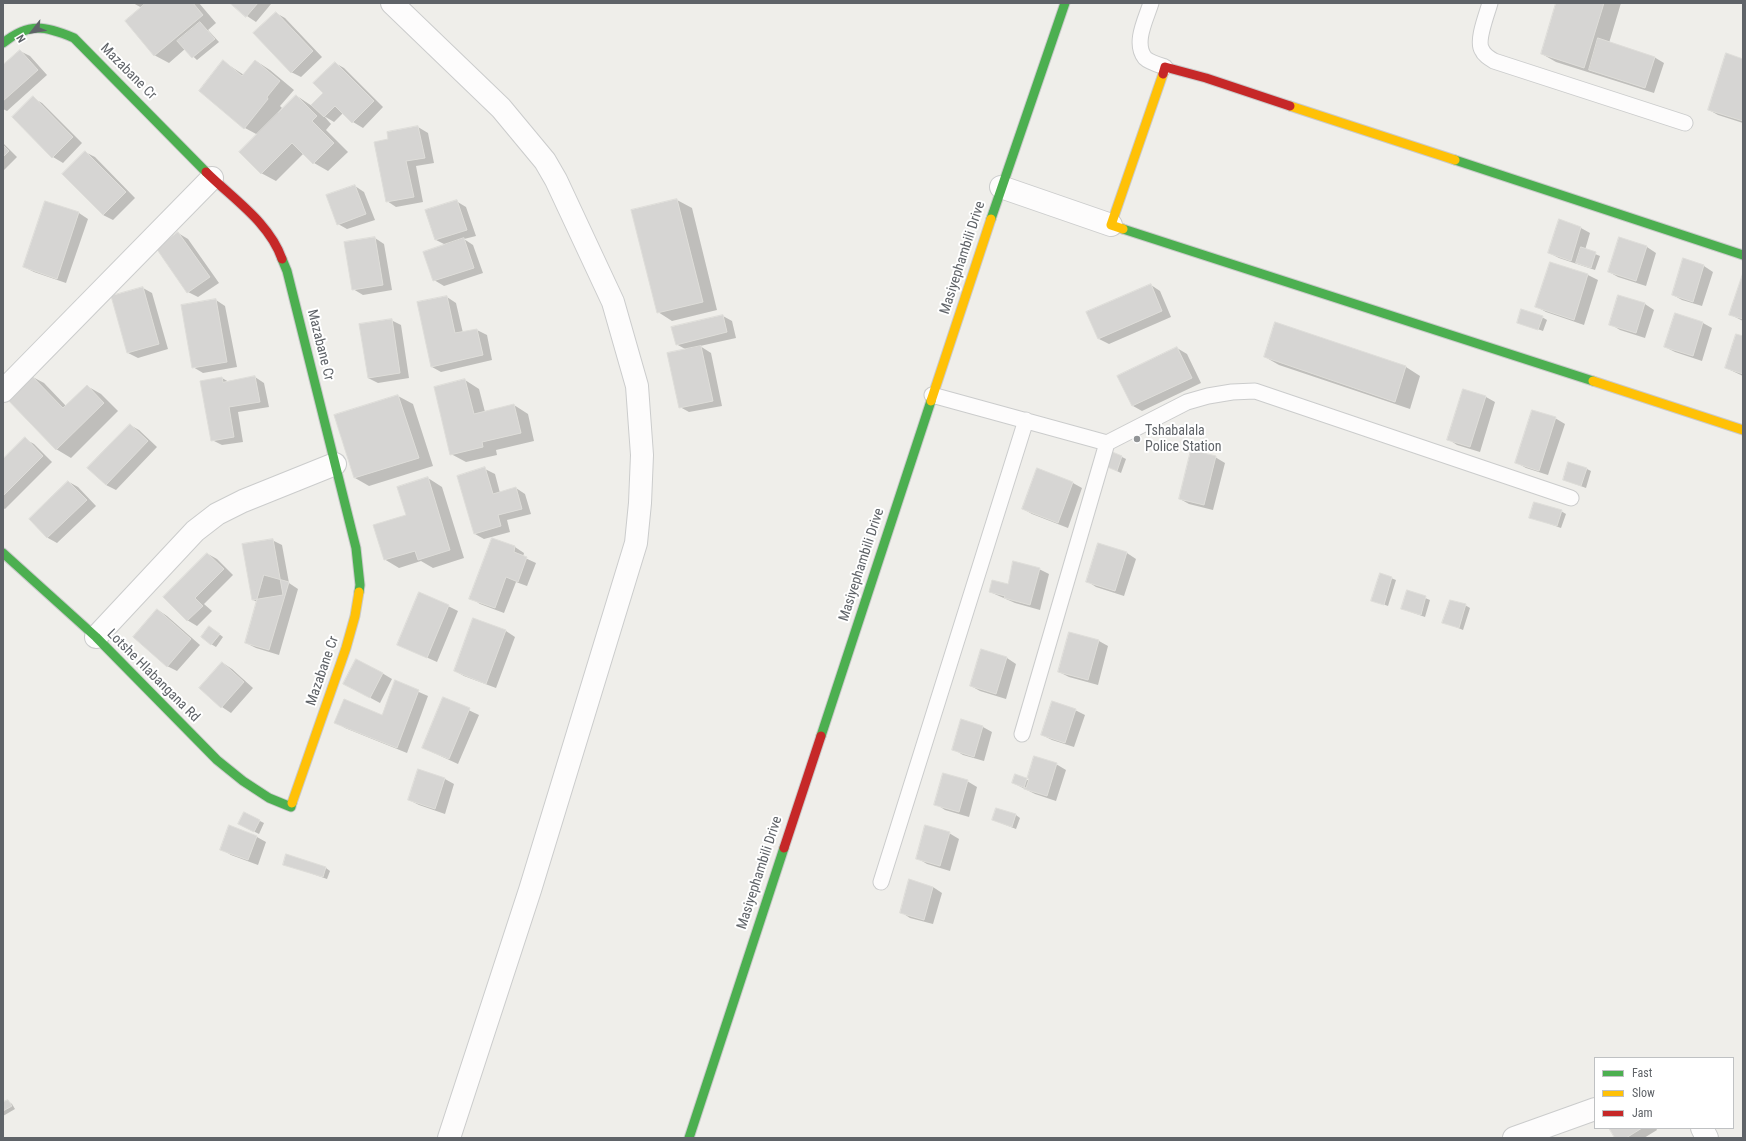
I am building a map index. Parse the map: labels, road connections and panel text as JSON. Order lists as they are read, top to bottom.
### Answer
{
  "streets": {
    "street": ["Mazabane Cr", "Masiyephambili Drive", "Lotshe Hlabangana Rd"]
  },
  "crossings": [
    ["Mazabane Cr", "Lotshe Hlabangana Rd"]
  ],
  "places": ["Tshabalala Police Station"],
  "legend": ["Fast", "Slow", "Jam"],
  "north": "bottom left"
}
